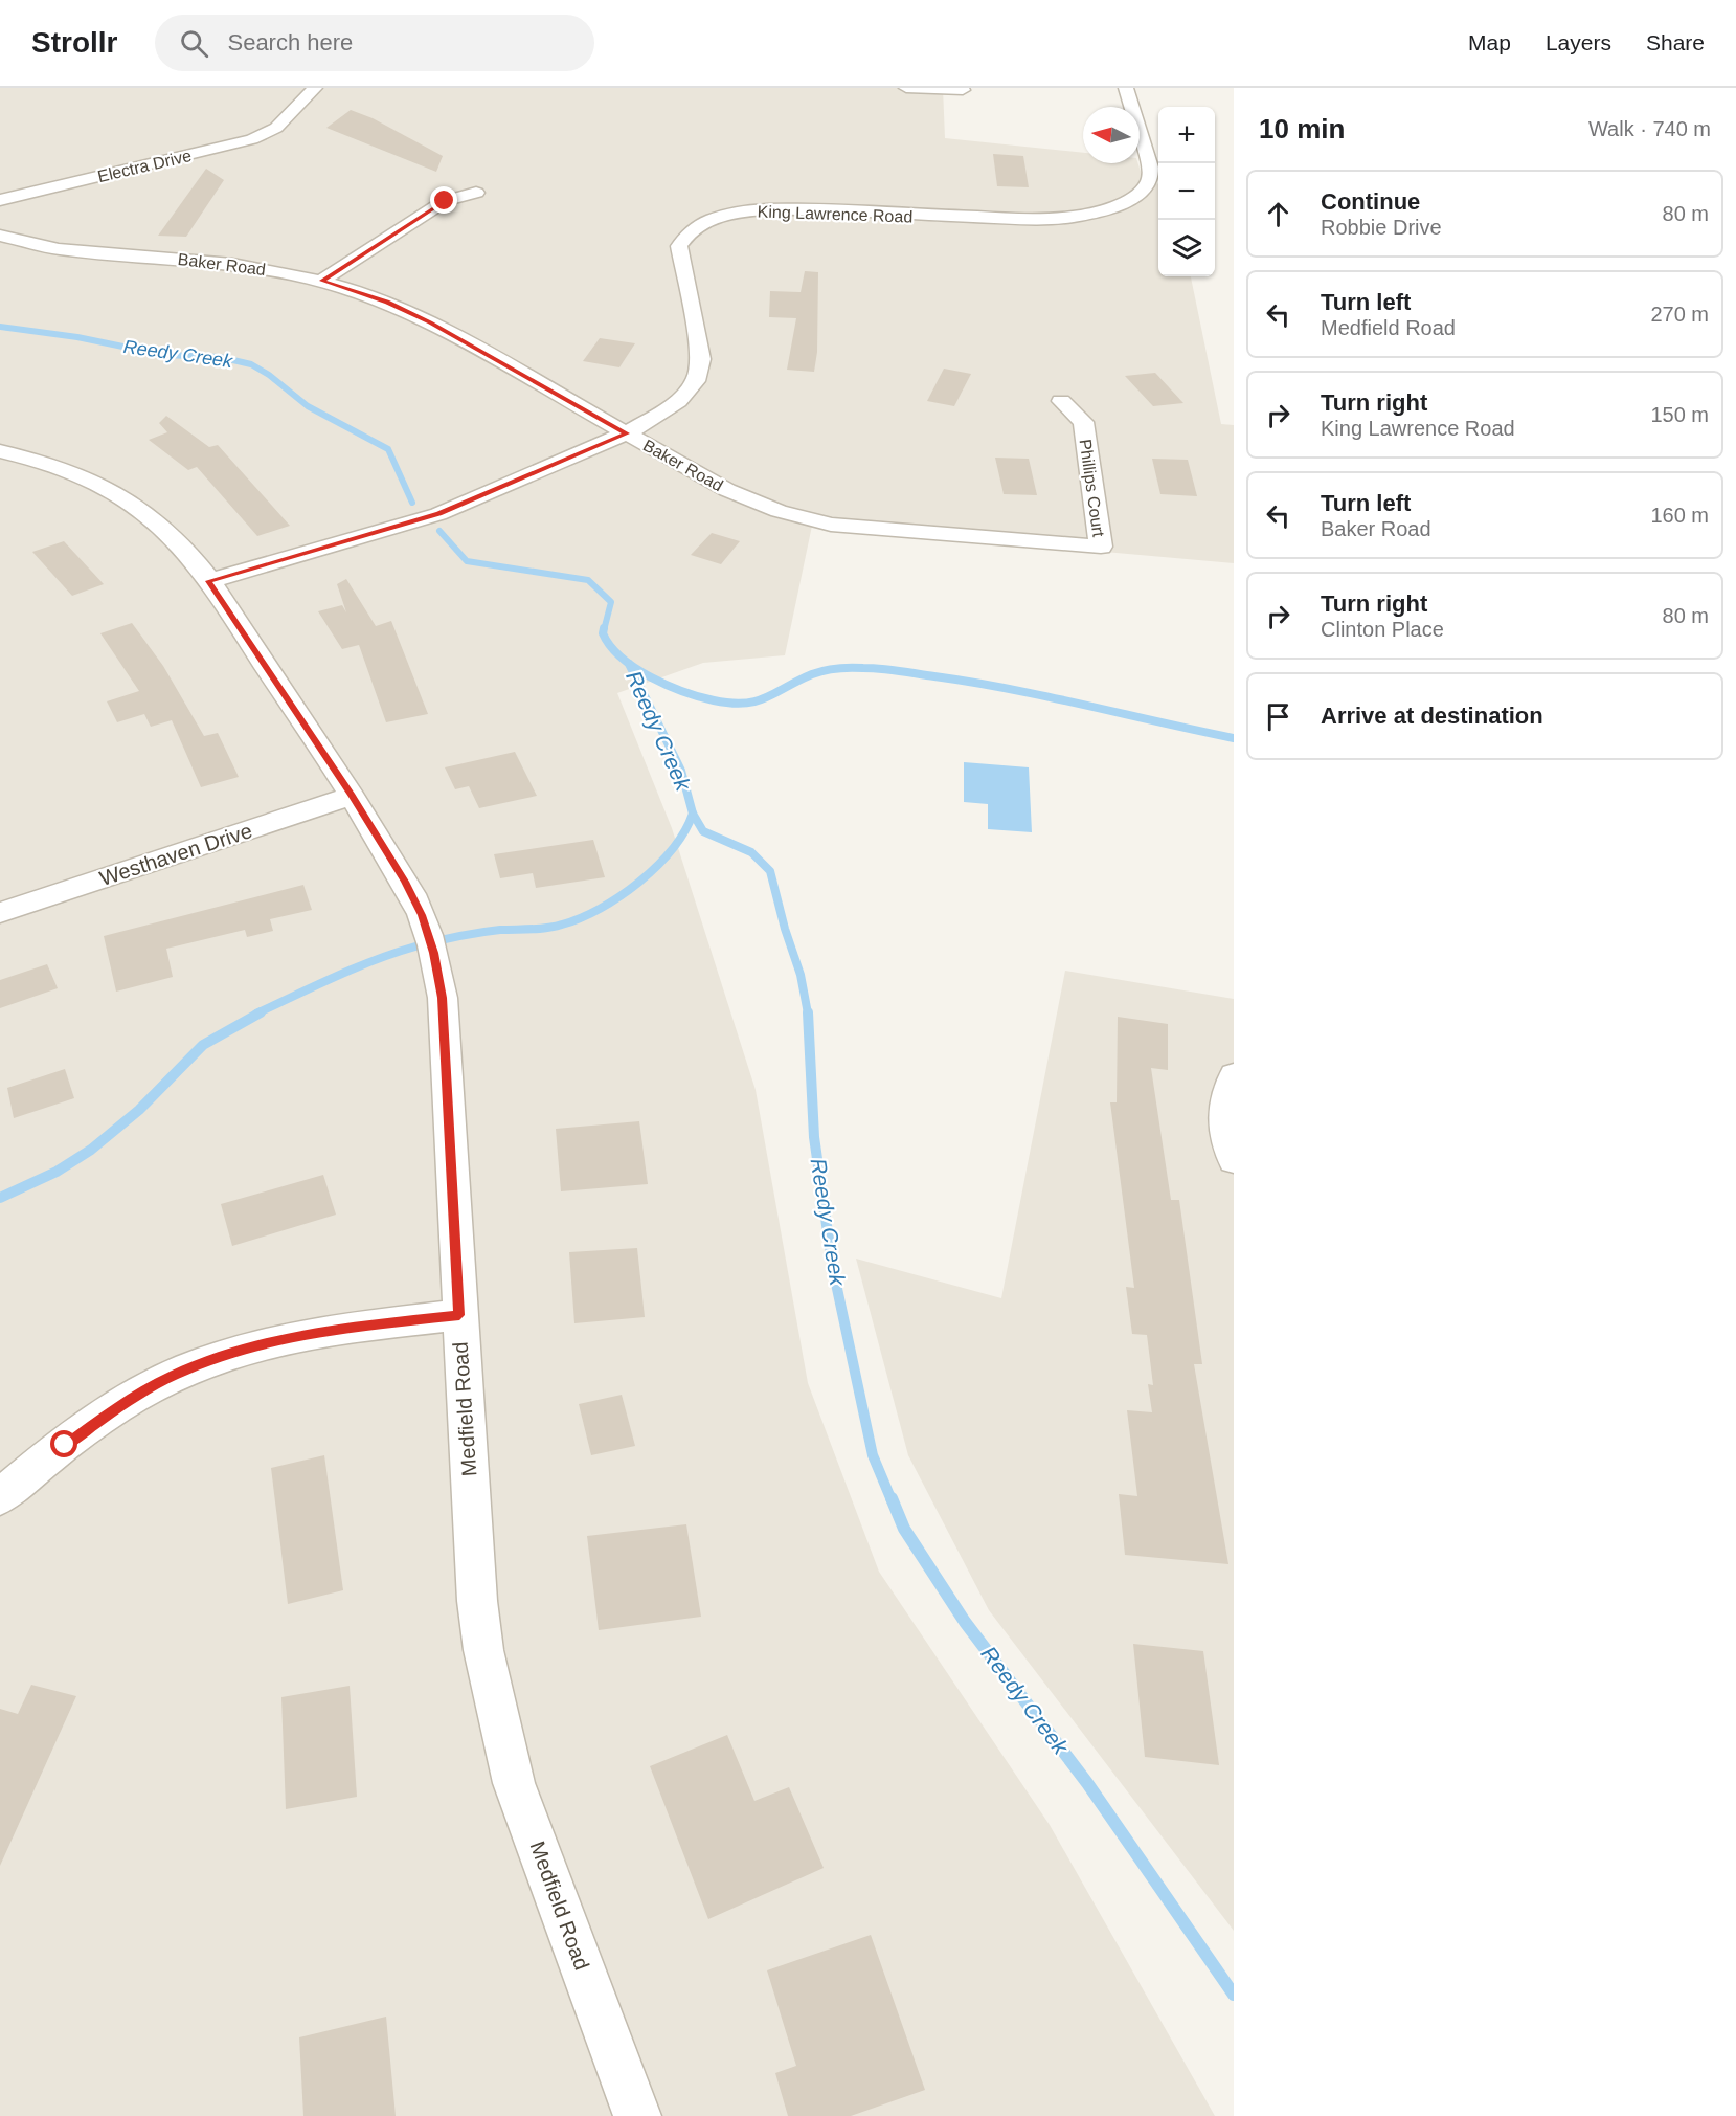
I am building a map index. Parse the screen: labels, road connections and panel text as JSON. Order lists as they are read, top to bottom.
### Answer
{
  "streets": {
    "street": [
      "Electra Drive",
      "King Lawrence Road",
      "Baker Road",
      "Phillips Court",
      "Westhaven Drive",
      "Medfield Road"
    ]
  },
  "crossings": [
    ["King Lawrence Road", "Baker Road"],
    ["King Lawrence Road", "Medfield Road"],
    ["Baker Road", "Phillips Court"],
    ["Westhaven Drive", "Medfield Road"]
  ],
  "water": ["Reedy Creek"],
  "north": "left",
  "page": {
    "header": "Strollr",
    "search": "Search here",
    "nav": ["Map", "Layers", "Share"],
    "heading": ["10 min", "Walk · 740 m"],
    "map_buttons": ["+", "−"],
    "list": [
      ["Continue", "Robbie Drive", "80 m"],
      ["Turn left", "Medfield Road", "270 m"],
      ["Turn right", "King Lawrence Road", "150 m"],
      ["Turn left", "Baker Road", "160 m"],
      ["Turn right", "Clinton Place", "80 m"],
      "Arrive at destination"
    ]
  }
}
